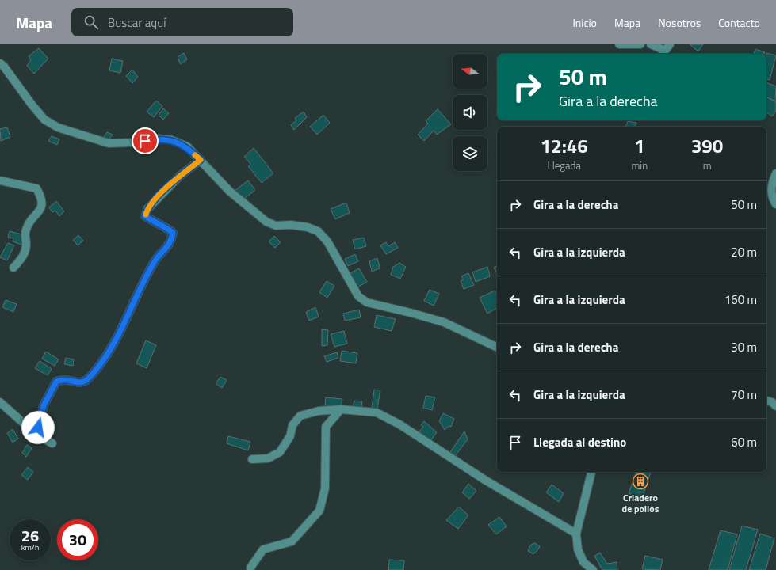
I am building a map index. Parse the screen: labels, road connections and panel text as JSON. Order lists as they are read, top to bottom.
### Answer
{
  "places": {
    "building": ["Criadero de pollos"]
  },
  "north": "left",
  "page": {
    "header": "Mapa",
    "search": "Buscar aquí",
    "nav": [
      "Inicio",
      "Mapa",
      "Nosotros",
      "Contacto"
    ],
    "turn": ["50 m", "Gira a la derecha"],
    "eta": [
      "12:46",
      "Llegada",
      "1",
      "min",
      "390",
      "m"
    ],
    "list": [
      {
        "name": "Gira a la derecha",
        "value": "50 m"
      },
      {
        "name": "Gira a la izquierda",
        "value": "20 m"
      },
      {
        "name": "Gira a la izquierda",
        "value": "160 m"
      },
      {
        "name": "Gira a la derecha",
        "value": "30 m"
      },
      {
        "name": "Gira a la izquierda",
        "value": "70 m"
      },
      {
        "name": "Llegada al destino",
        "value": "60 m"
      }
    ],
    "speed": "26 km/h",
    "limit": "30"
  }
}
